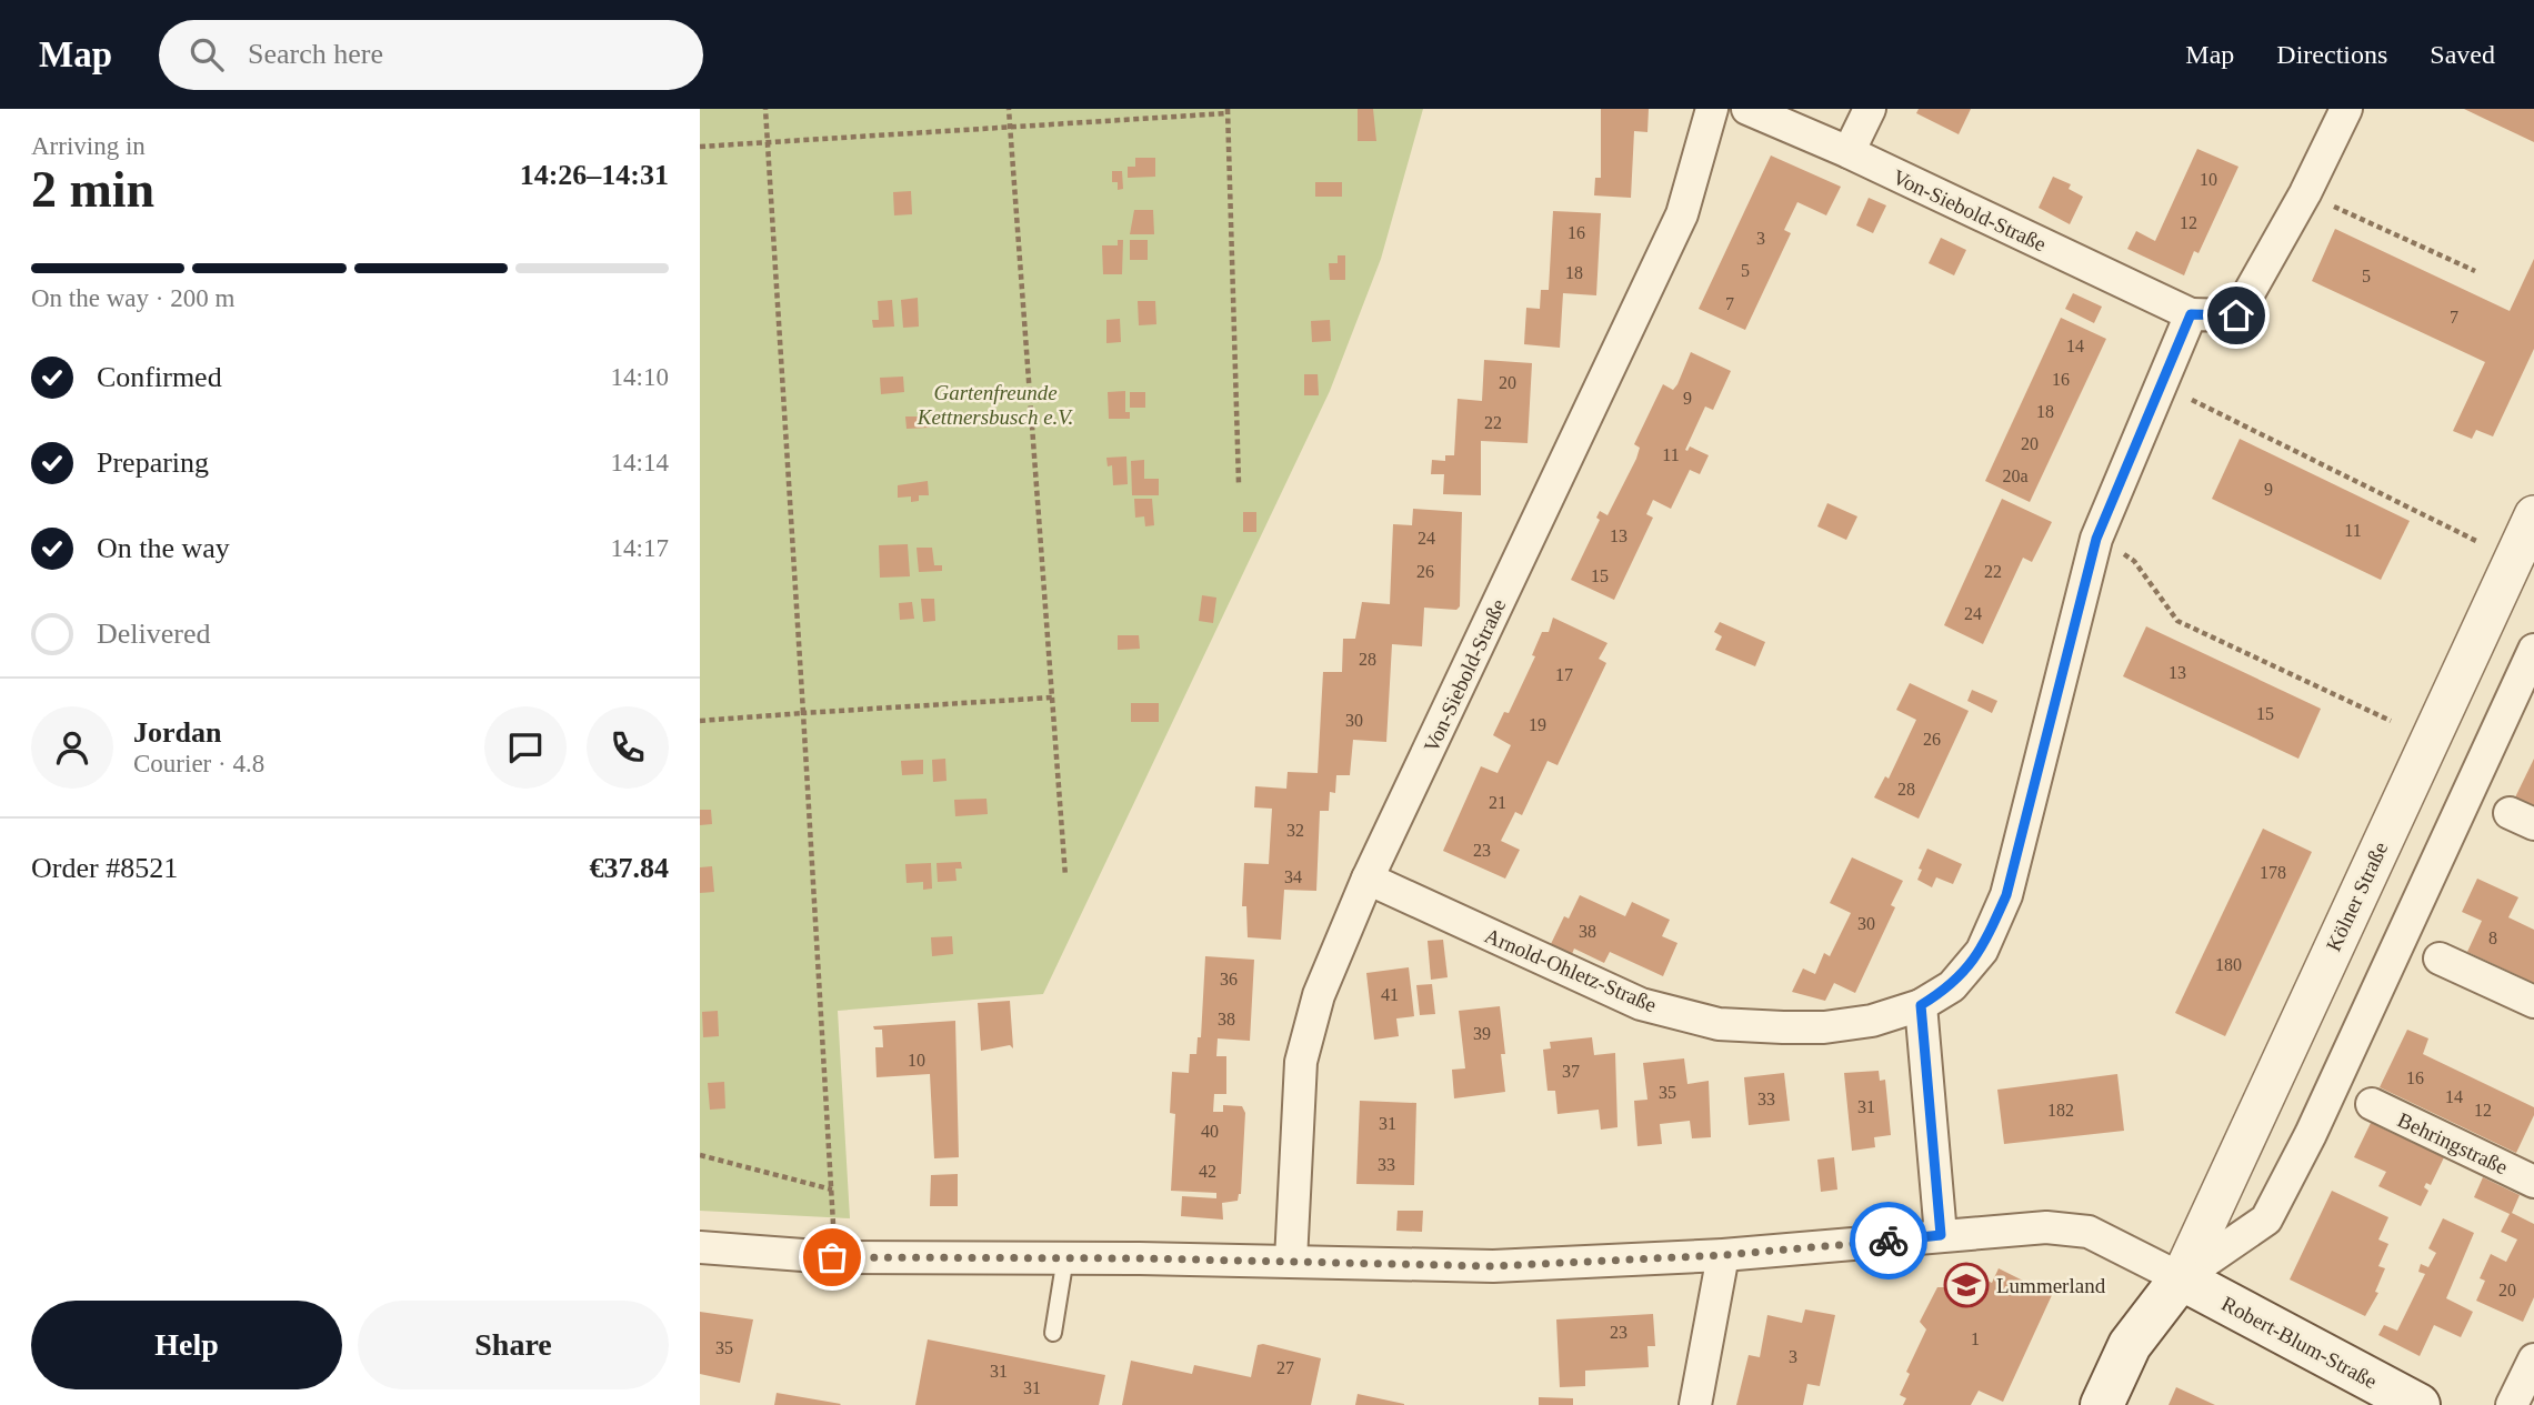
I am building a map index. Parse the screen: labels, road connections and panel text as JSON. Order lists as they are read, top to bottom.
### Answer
{
  "streets": {
    "main road": ["Kölner Straße", "Robert-Blum-Straße"],
    "street": ["Von-Siebold-Straße", "Arnold-Ohletz-Straße", "Behringstraße"]
  },
  "crossings": [
    ["Von-Siebold-Straße", "Arnold-Ohletz-Straße"],
    ["Kölner Straße", "Robert-Blum-Straße"]
  ],
  "parks": ["Gartenfreunde Kettnersbusch e.V."],
  "places": {
    "school or university": ["Lummerland"]
  },
  "house_numbers": [
    "10",
    "12",
    "16",
    "3",
    "5",
    "18",
    "5",
    "7",
    "7",
    "14",
    "16",
    "20",
    "9",
    "18",
    "22",
    "20",
    "11",
    "20a",
    "9",
    "11",
    "13",
    "24",
    "26",
    "22",
    "15",
    "24",
    "28",
    "13",
    "17",
    "15",
    "30",
    "19",
    "26",
    "28",
    "21",
    "32",
    "23",
    "178",
    "34",
    "30",
    "38",
    "8",
    "180",
    "36",
    "41",
    "38",
    "39",
    "10",
    "37",
    "16",
    "35",
    "14",
    "33",
    "31",
    "182",
    "12",
    "31",
    "40",
    "33",
    "42",
    "20",
    "23",
    "1",
    "35",
    "3",
    "27",
    "31",
    "31"
  ],
  "page": {
    "header": "Map",
    "search": "Search here",
    "nav": ["Map", "Directions", "Saved"],
    "heading": ["2 min", "Arriving in", "14:26–14:31"],
    "panel": [
      "Jordan",
      "Courier · 4.8",
      "Order #8521",
      "€37.84"
    ],
    "bar": "On the way · 200 m",
    "list": [
      ["Confirmed", "14:10"],
      ["Preparing", "14:14"],
      ["On the way", "14:17"],
      "Delivered"
    ],
    "buttons": ["Help", "Share"]
  }
}
